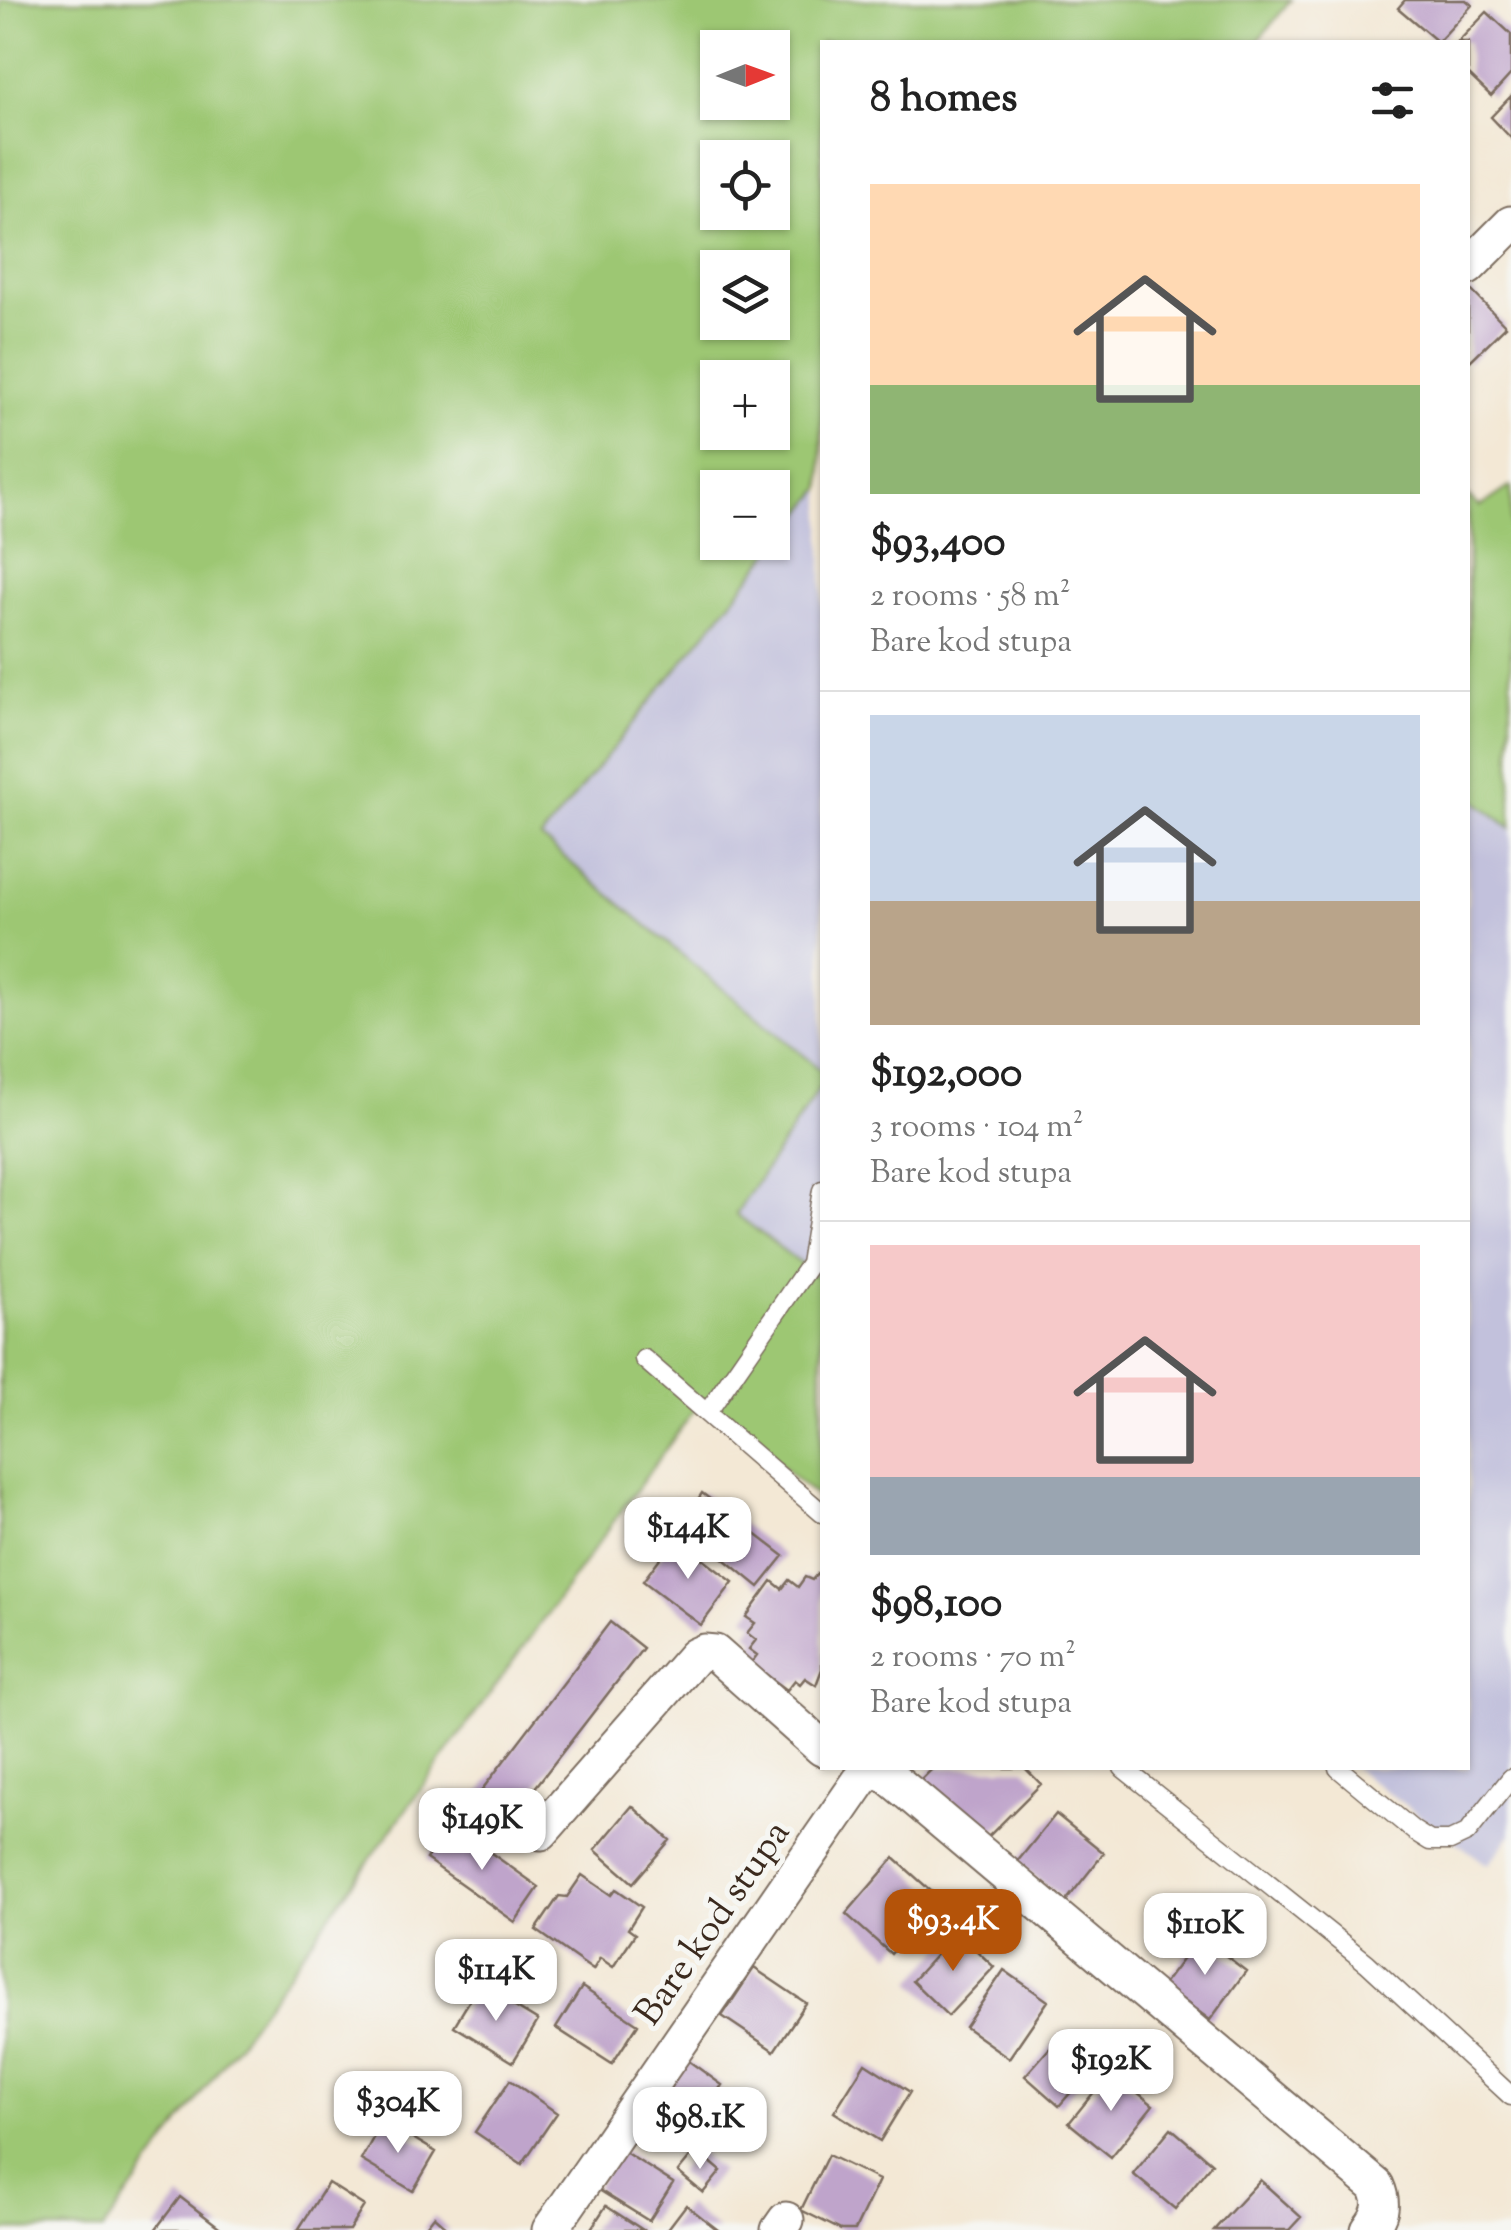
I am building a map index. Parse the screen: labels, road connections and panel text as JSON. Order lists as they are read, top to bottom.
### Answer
{
  "streets": {
    "street": ["Bare kod stupa"]
  },
  "north": "right",
  "page": {
    "map_buttons": ["+", "−"],
    "heading": "8 homes",
    "list": [
      {
        "name": "$93,400",
        "note": "2 rooms · 58 m² · Bare kod stupa"
      },
      {
        "name": "$192,000",
        "note": "3 rooms · 104 m² · Bare kod stupa"
      },
      {
        "name": "$98,100",
        "note": "2 rooms · 70 m² · Bare kod stupa"
      }
    ],
    "price": [
      "$144K",
      "$149K",
      "$93.4K",
      "$110K",
      "$114K",
      "$192K",
      "$304K",
      "$98.1K"
    ]
  }
}
